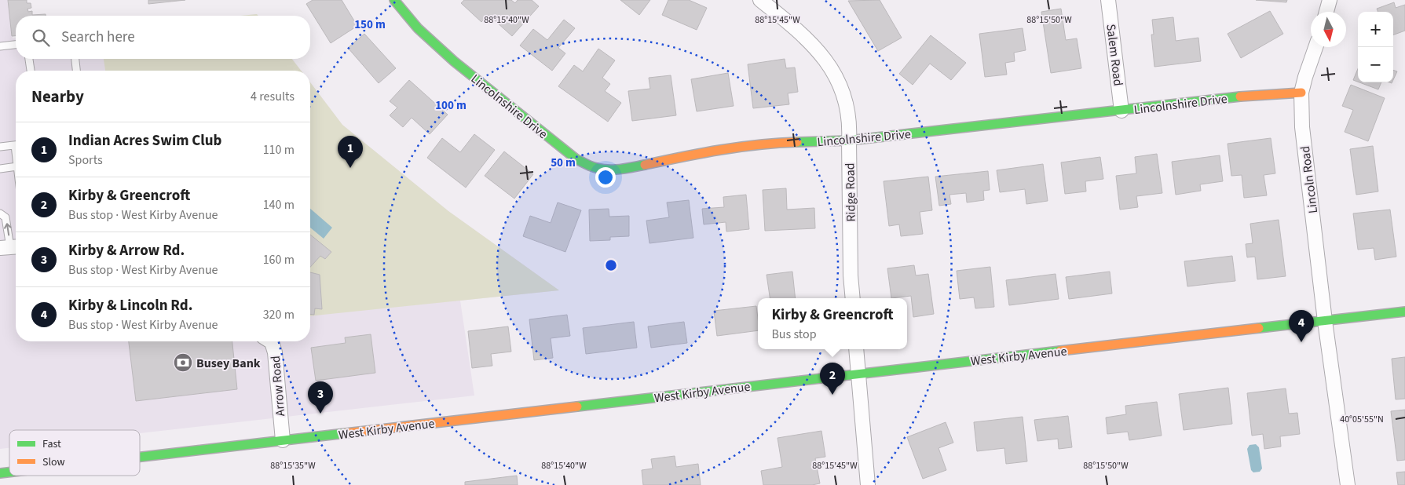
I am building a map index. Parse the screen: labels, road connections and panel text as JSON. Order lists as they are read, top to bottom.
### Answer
{
  "streets": {
    "main road": ["Lincolnshire Drive", "West Kirby Avenue"],
    "street": [
      "Salem Road",
      "Lincoln Road",
      "Ridge Road",
      "Arrow Road"
    ]
  },
  "crossings": [
    ["Salem Road", "Lincolnshire Drive"],
    ["Lincolnshire Drive", "Lincoln Road"],
    ["Lincolnshire Drive", "Ridge Road"],
    ["Lincoln Road", "West Kirby Avenue"],
    ["West Kirby Avenue", "Arrow Road"]
  ],
  "places": {
    "bank": ["Busey Bank"]
  },
  "legend": ["Fast", "Slow"],
  "north": "bottom",
  "page": {
    "map_buttons": ["+", "−"],
    "search": "Search here",
    "heading": ["Nearby", "4 results"],
    "list": [
      {
        "mark": "1",
        "name": "Indian Acres Swim Club",
        "note": "Sports",
        "value": "110 m"
      },
      {
        "mark": "2",
        "name": "Kirby & Greencroft",
        "note": "Bus stop · West Kirby Avenue",
        "value": "140 m"
      },
      {
        "mark": "3",
        "name": "Kirby & Arrow Rd.",
        "note": "Bus stop · West Kirby Avenue",
        "value": "160 m"
      },
      {
        "mark": "4",
        "name": "Kirby & Lincoln Rd.",
        "note": "Bus stop · West Kirby Avenue",
        "value": "320 m"
      }
    ],
    "pins": [
      "1",
      "4",
      "2",
      "3"
    ],
    "popup": ["Kirby & Greencroft", "Bus stop"]
  },
  "coordinates": [
    "88°15'40\"W",
    "88°15'45\"W",
    "88°15'50\"W",
    "40°05'55\"N",
    "88°15'35\"W"
  ],
  "rings": ["150 m", "100 m", "50 m"]
}
